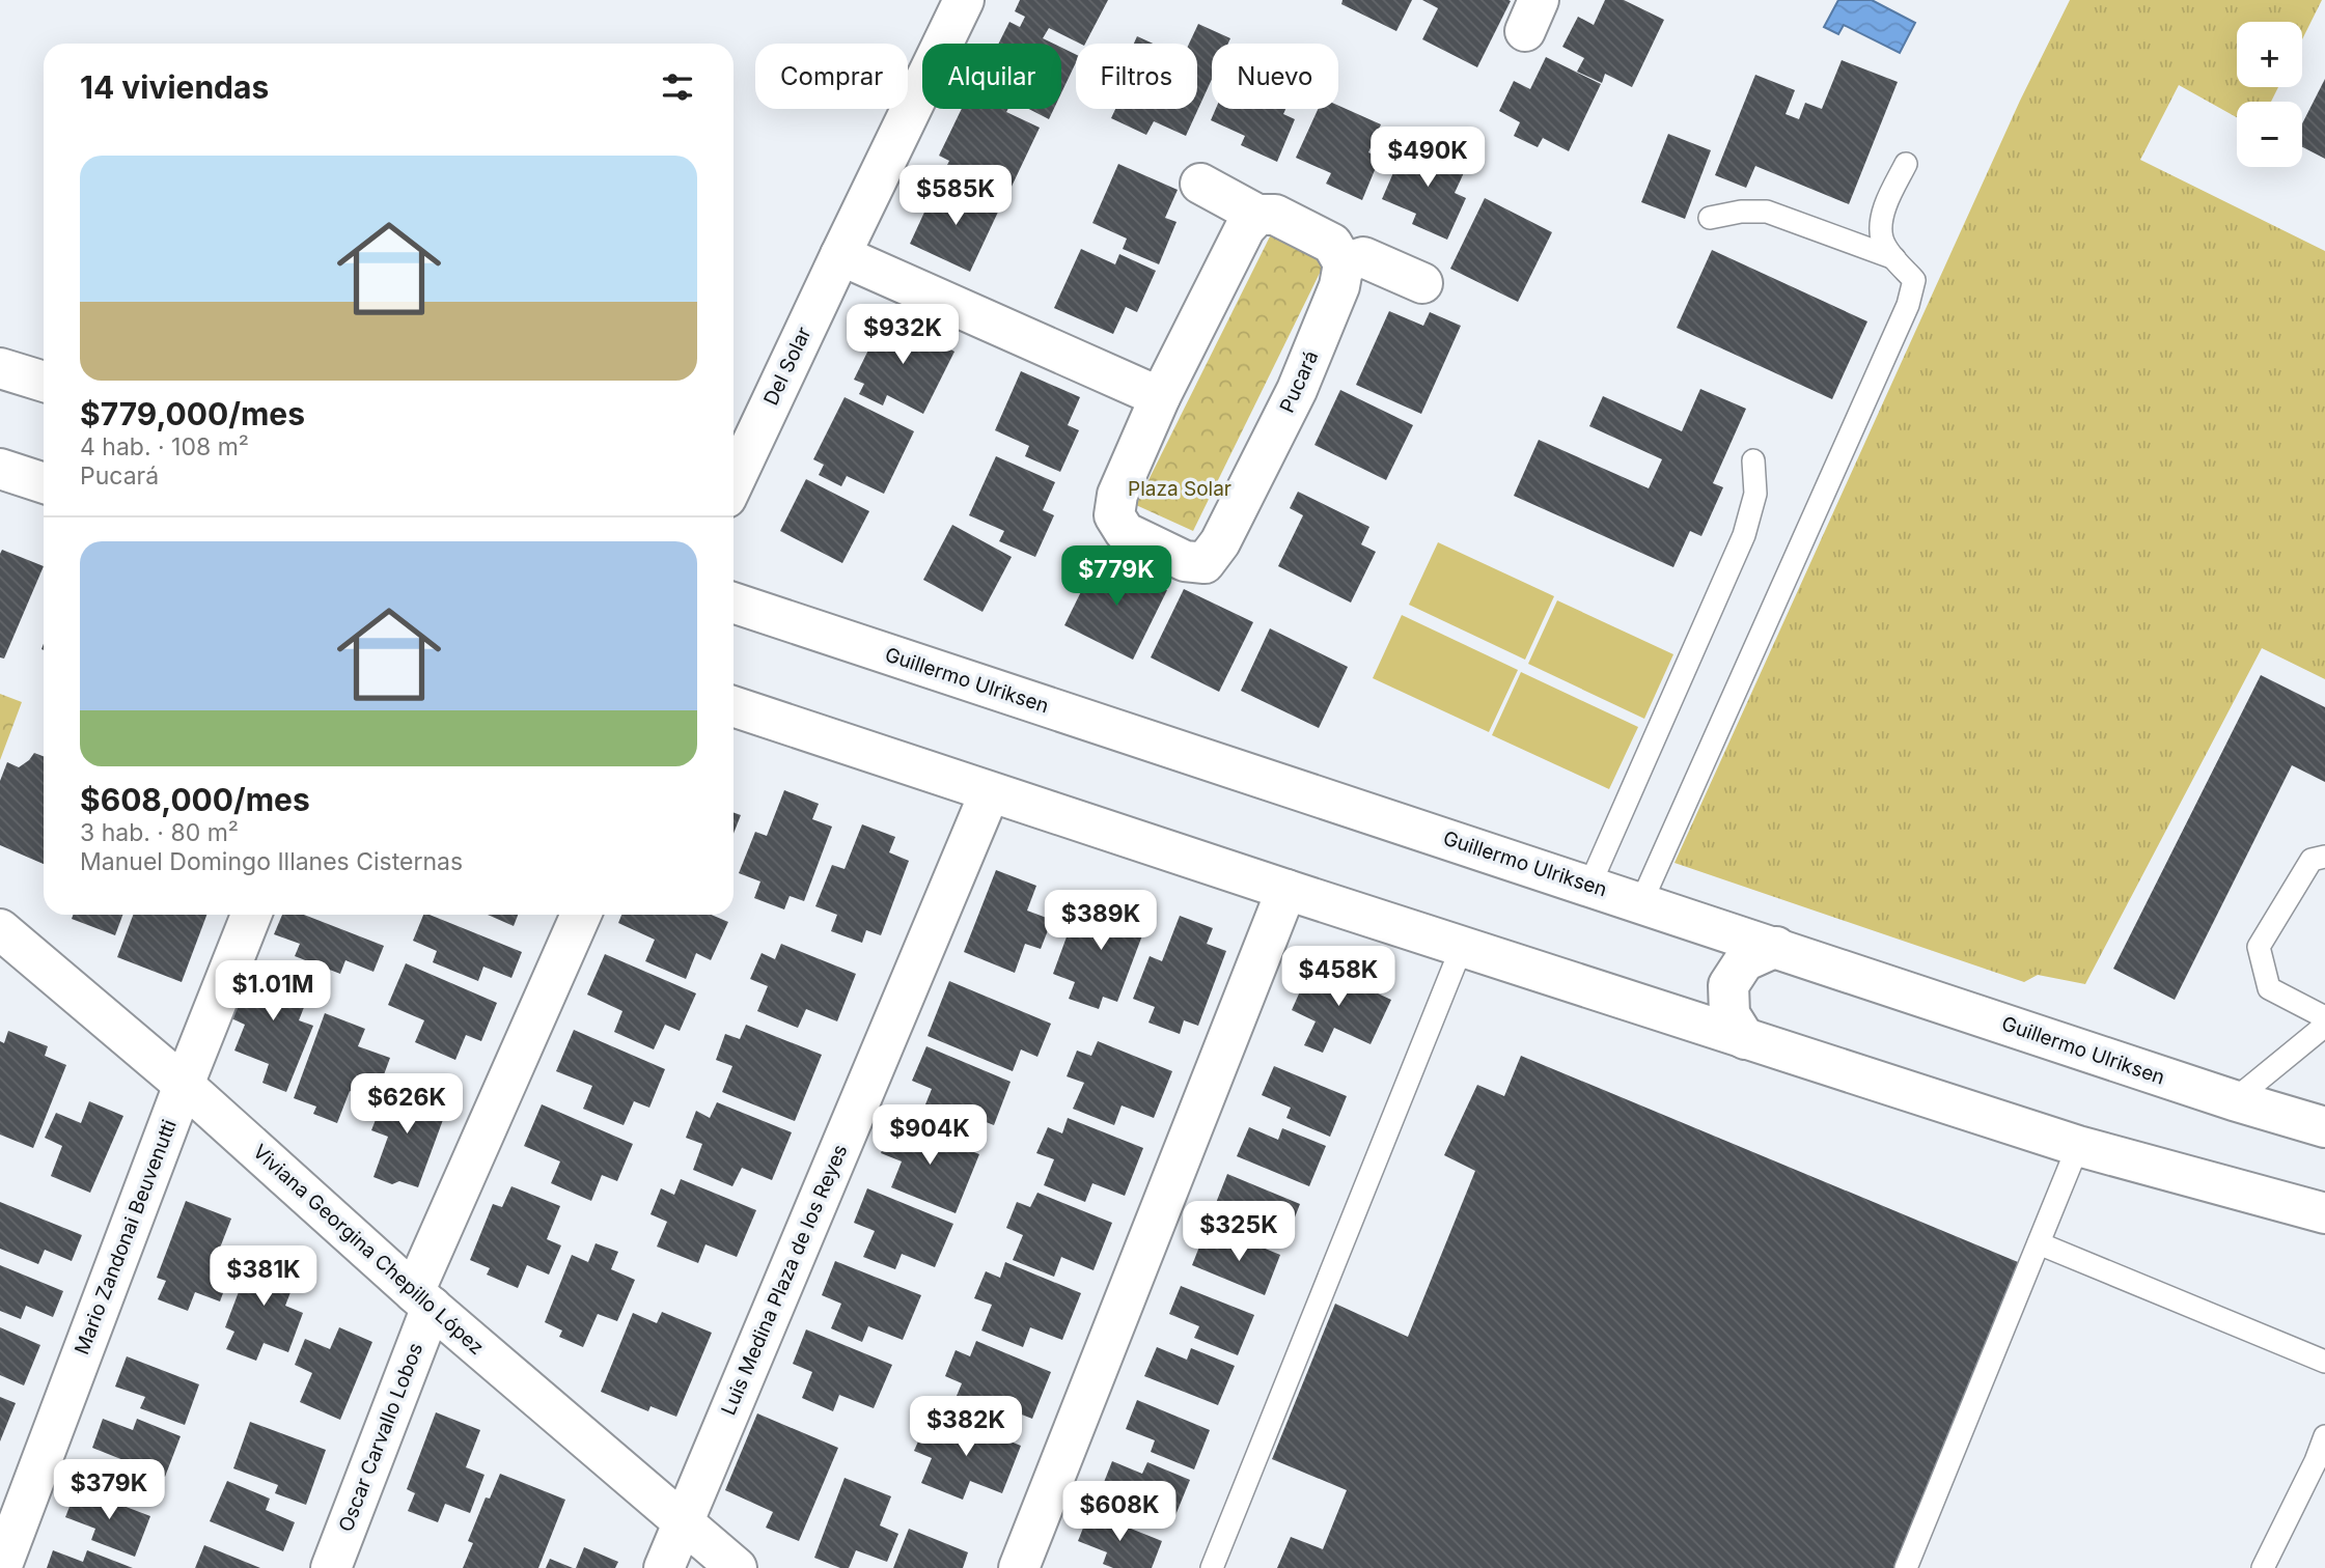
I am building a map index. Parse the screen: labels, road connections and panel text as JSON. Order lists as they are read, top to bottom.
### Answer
{
  "streets": {
    "street": [
      "Del Solar",
      "Pucará",
      "Guillermo Ulriksen",
      "Mario Zandonai Beuvenutti",
      "Viviana Georgina Chepillo López",
      "Luis Medina Plaza de los Reyes",
      "Oscar Carvallo Lobos"
    ]
  },
  "crossings": [
    ["Mario Zandonai Beuvenutti", "Viviana Georgina Chepillo López"],
    ["Viviana Georgina Chepillo López", "Luis Medina Plaza de los Reyes"],
    ["Viviana Georgina Chepillo López", "Oscar Carvallo Lobos"]
  ],
  "parks": ["Plaza Solar"],
  "page": {
    "map_buttons": ["+", "−"],
    "chip": [
      "Comprar",
      "Alquilar",
      "Filtros",
      "Nuevo"
    ],
    "heading": "14 viviendas",
    "price": [
      "$490K",
      "$585K",
      "$932K",
      "$779K",
      "$389K",
      "$458K",
      "$1.01M",
      "$626K",
      "$904K",
      "$325K",
      "$381K",
      "$382K",
      "$379K",
      "$608K"
    ],
    "list": [
      {
        "name": "$779,000/mes",
        "note": "4 hab. · 108 m² · Pucará"
      },
      {
        "name": "$608,000/mes",
        "note": "3 hab. · 80 m² · Manuel Domingo Illanes Cisternas"
      }
    ]
  }
}
